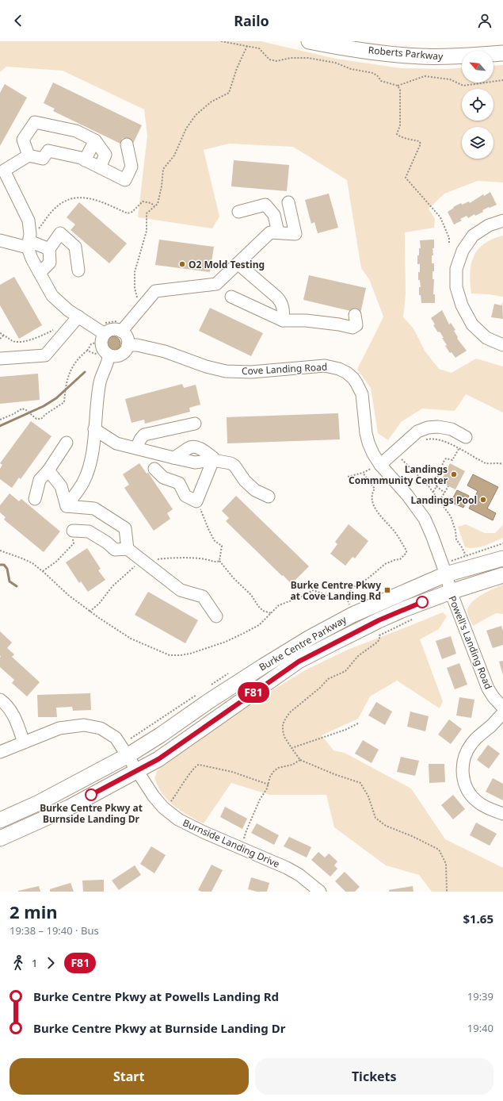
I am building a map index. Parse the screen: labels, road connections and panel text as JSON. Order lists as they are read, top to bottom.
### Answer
{
  "streets": {
    "main road": ["Roberts Parkway", "Burke Centre Parkway"],
    "street": ["Cove Landing Road", "Powell's Landing Road", "Burnside Landing Drive"]
  },
  "crossings": [
    ["Cove Landing Road", "Powell's Landing Road"],
    ["Cove Landing Road", "Burke Centre Parkway"],
    ["Powell's Landing Road", "Burke Centre Parkway"],
    ["Burke Centre Parkway", "Burnside Landing Drive"]
  ],
  "places": {
    "other": [
      "O2 Mold Testing",
      "Landings Commmunity Center",
      "Landings Pool",
      "Burke Centre Pkwy at Burnside Landing Dr"
    ],
    "transit": ["Burke Centre Pkwy at Cove Landing Rd"]
  },
  "lines": ["bus line F81"],
  "north": "top left",
  "page": {
    "header": "Railo",
    "on_map": "F81",
    "heading": ["2 min", "19:38 – 19:40 · Bus", "$1.65"],
    "legs": ["1", "F81"],
    "list": [
      {
        "name": "Burke Centre Pkwy at Powells Landing Rd",
        "value": "19:39"
      },
      {
        "name": "Burke Centre Pkwy at Burnside Landing Dr",
        "value": "19:40"
      }
    ],
    "buttons": ["Start", "Tickets"]
  }
}
